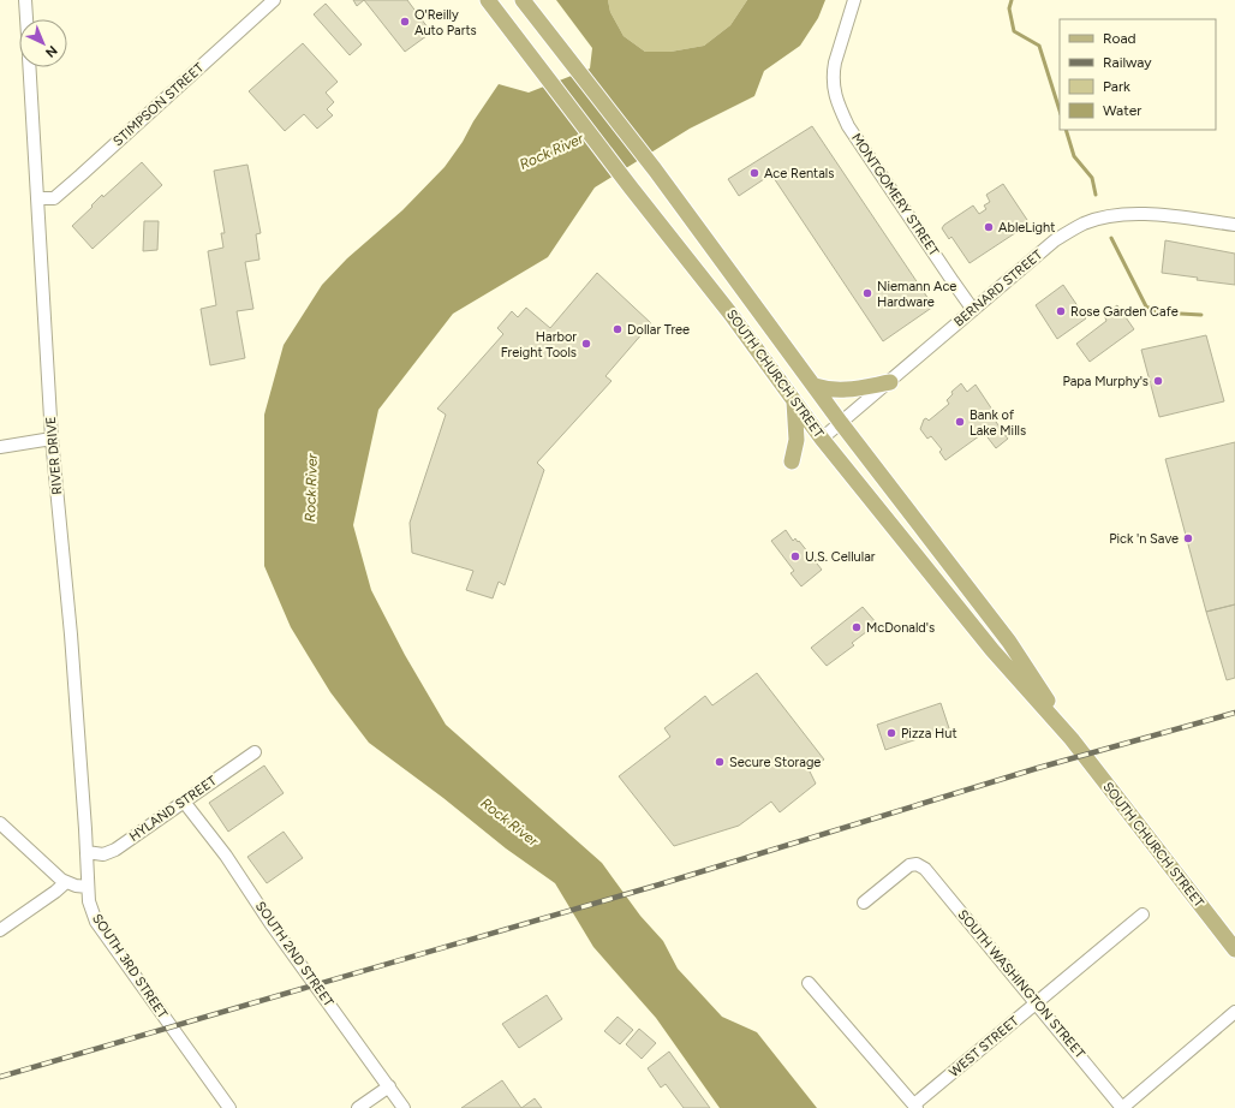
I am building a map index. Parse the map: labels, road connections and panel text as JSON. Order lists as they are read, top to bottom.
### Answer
{
  "streets": {
    "main road": ["SOUTH CHURCH STREET"],
    "street": [
      "STIMPSON STREET",
      "MONTGOMERY STREET",
      "BERNARD STREET",
      "RIVER DRIVE",
      "HYLAND STREET",
      "SOUTH 2ND STREET",
      "SOUTH 3RD STREET",
      "SOUTH WASHINGTON STREET",
      "WEST STREET"
    ]
  },
  "crossings": [
    ["STIMPSON STREET", "RIVER DRIVE"],
    ["MONTGOMERY STREET", "BERNARD STREET"],
    ["BERNARD STREET", "SOUTH CHURCH STREET"],
    ["RIVER DRIVE", "HYLAND STREET"],
    ["RIVER DRIVE", "SOUTH 3RD STREET"],
    ["HYLAND STREET", "SOUTH 2ND STREET"],
    ["SOUTH WASHINGTON STREET", "WEST STREET"]
  ],
  "water": ["Rock River"],
  "places": [
    "O'Reilly Auto Parts",
    "Ace Rentals",
    "AbleLight",
    "Niemann Ace Hardware",
    "Rose Garden Cafe",
    "Dollar Tree",
    "Harbor Freight Tools",
    "Papa Murphy's",
    "Bank of Lake Mills",
    "Pick 'n Save",
    "U.S. Cellular",
    "McDonald's",
    "Pizza Hut",
    "Secure Storage"
  ],
  "legend": [
    "Road",
    "Railway",
    "Park",
    "Water"
  ],
  "north": "bottom right"
}
